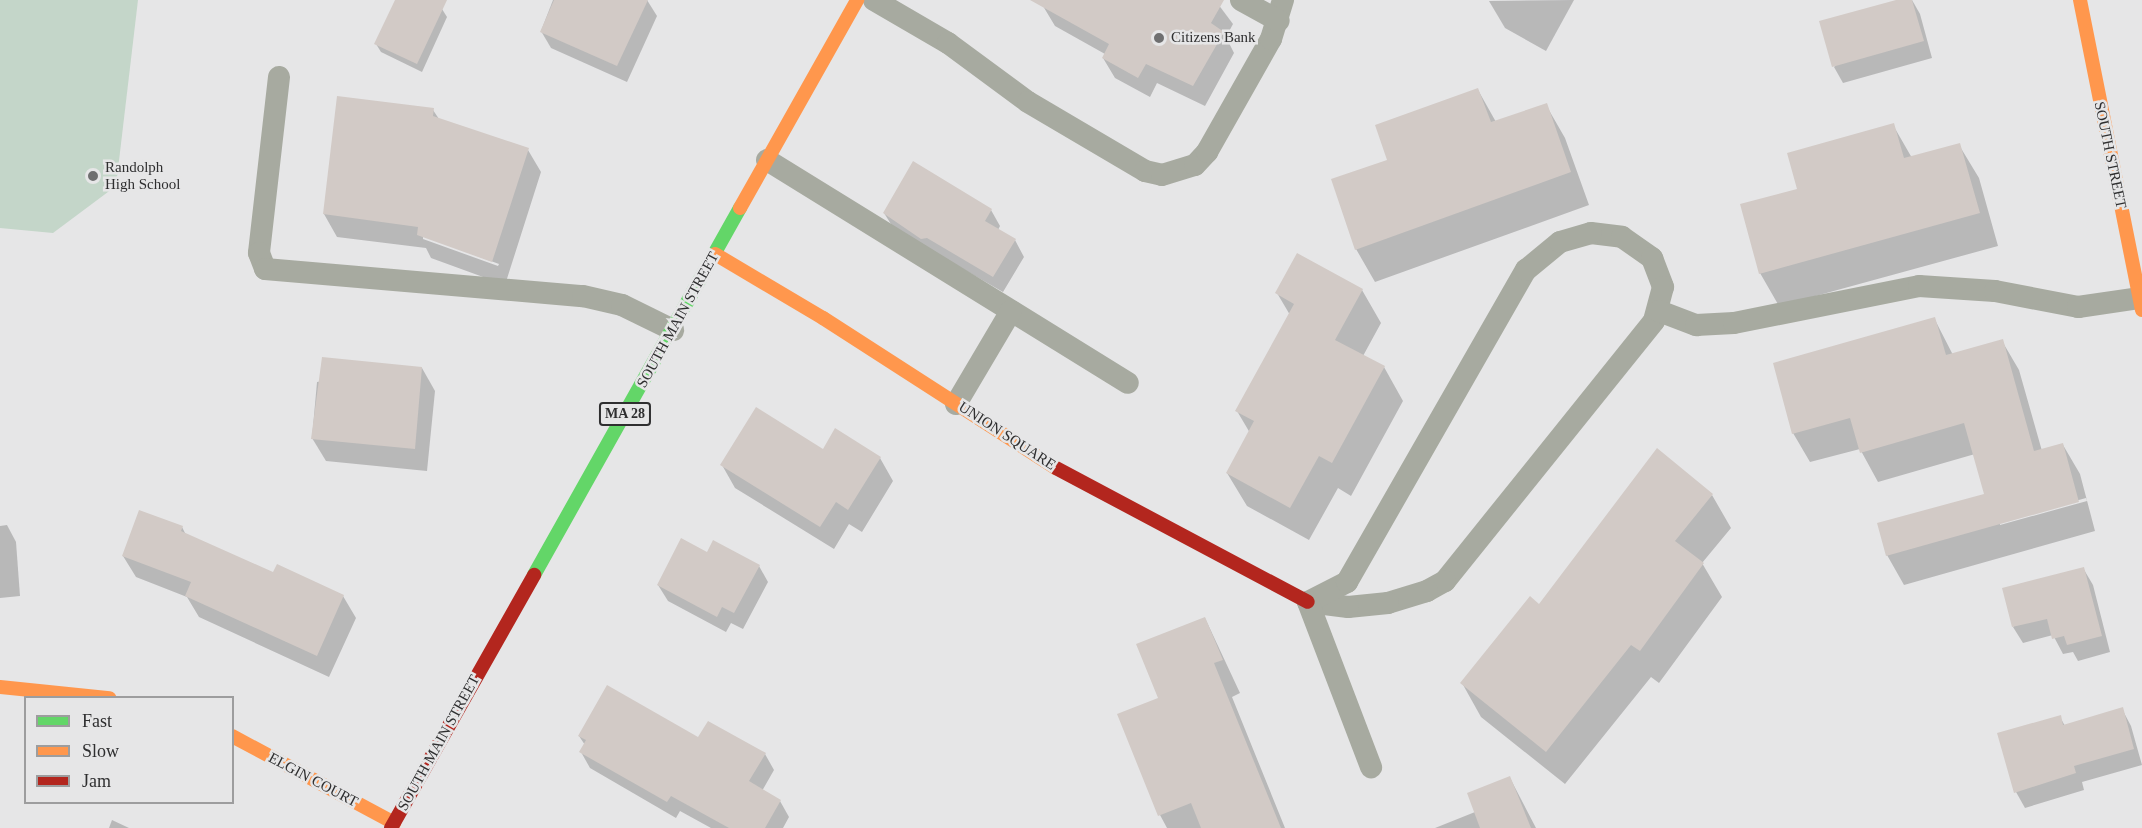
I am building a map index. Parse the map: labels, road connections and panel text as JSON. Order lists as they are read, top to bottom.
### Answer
{
  "streets": {
    "main road": [
      "SOUTH STREET",
      "SOUTH MAIN STREET",
      "MA 28",
      "UNION SQUARE",
      "ELGIN COURT"
    ]
  },
  "crossings": [
    ["SOUTH MAIN STREET", "UNION SQUARE"],
    ["SOUTH MAIN STREET", "ELGIN COURT"]
  ],
  "places": ["Citizens Bank", "Randolph High School"],
  "legend": ["Fast", "Slow", "Jam"]
}
